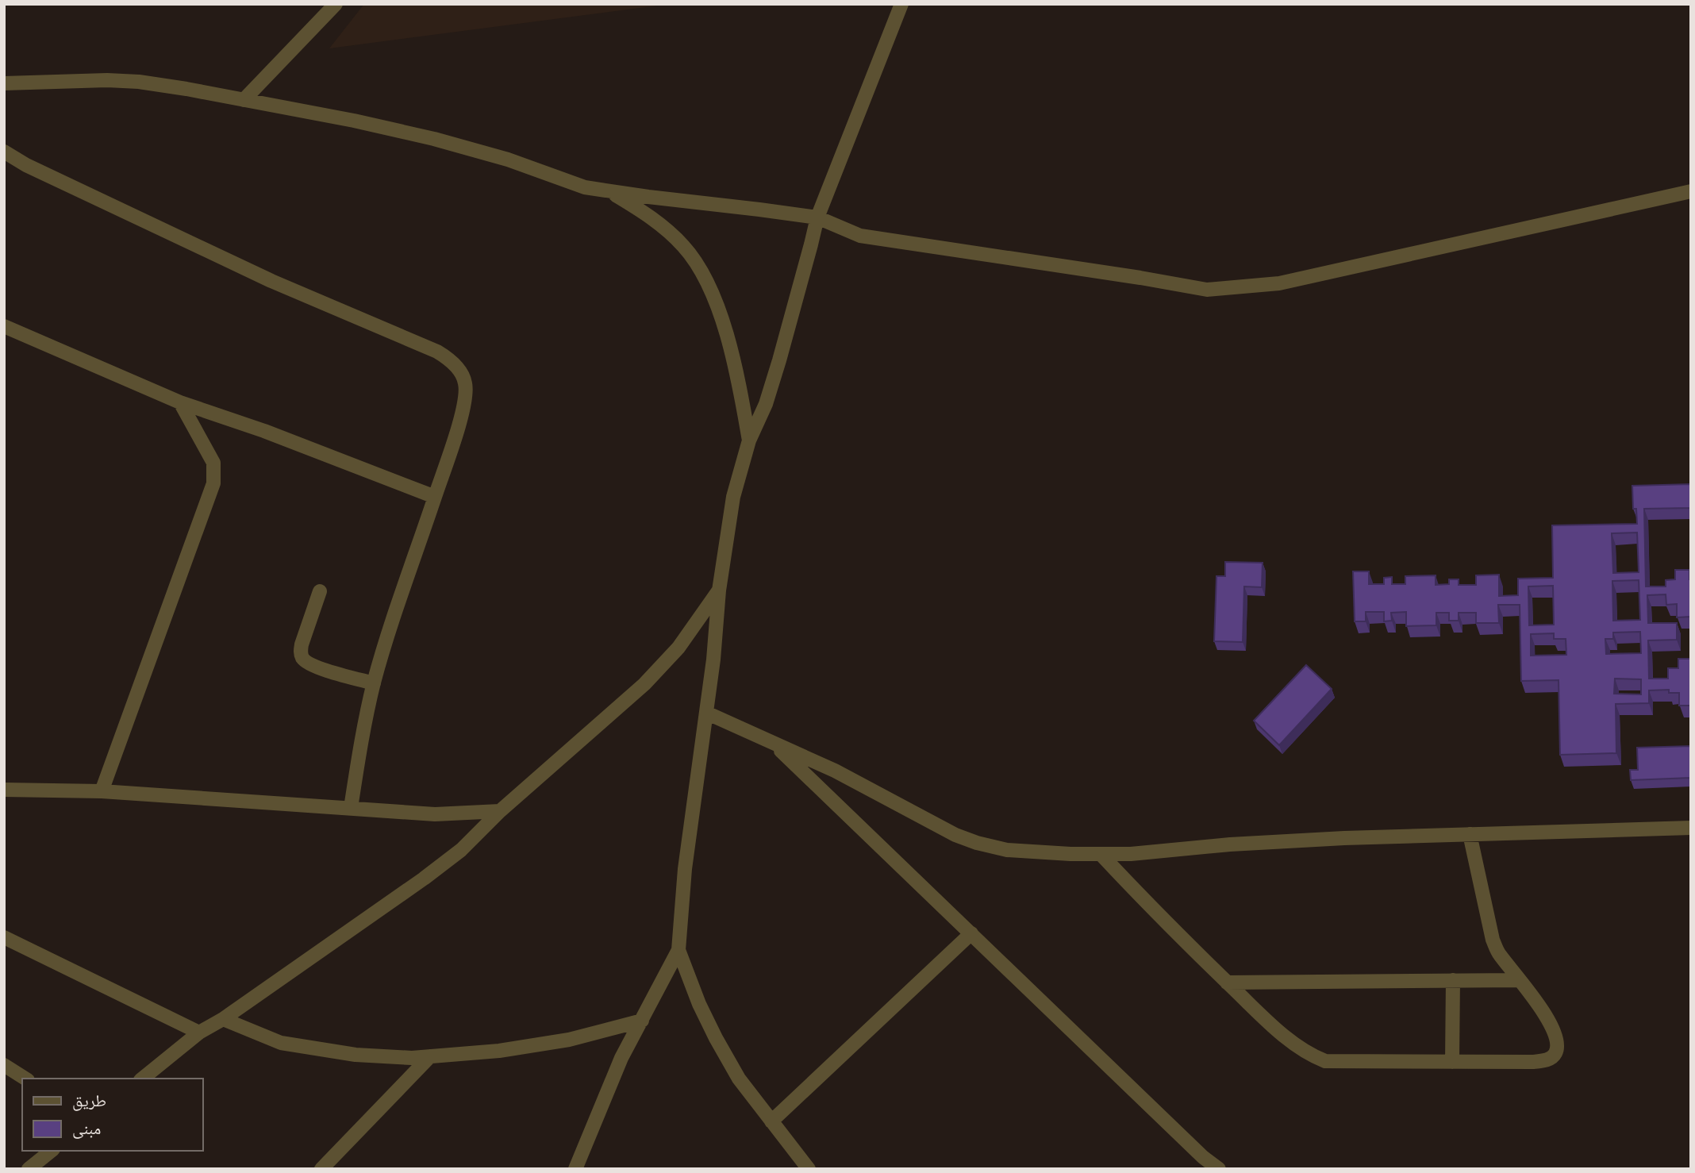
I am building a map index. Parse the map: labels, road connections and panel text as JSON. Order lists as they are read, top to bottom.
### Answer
{
  "legend": ["طريق", "مبنى"]
}
